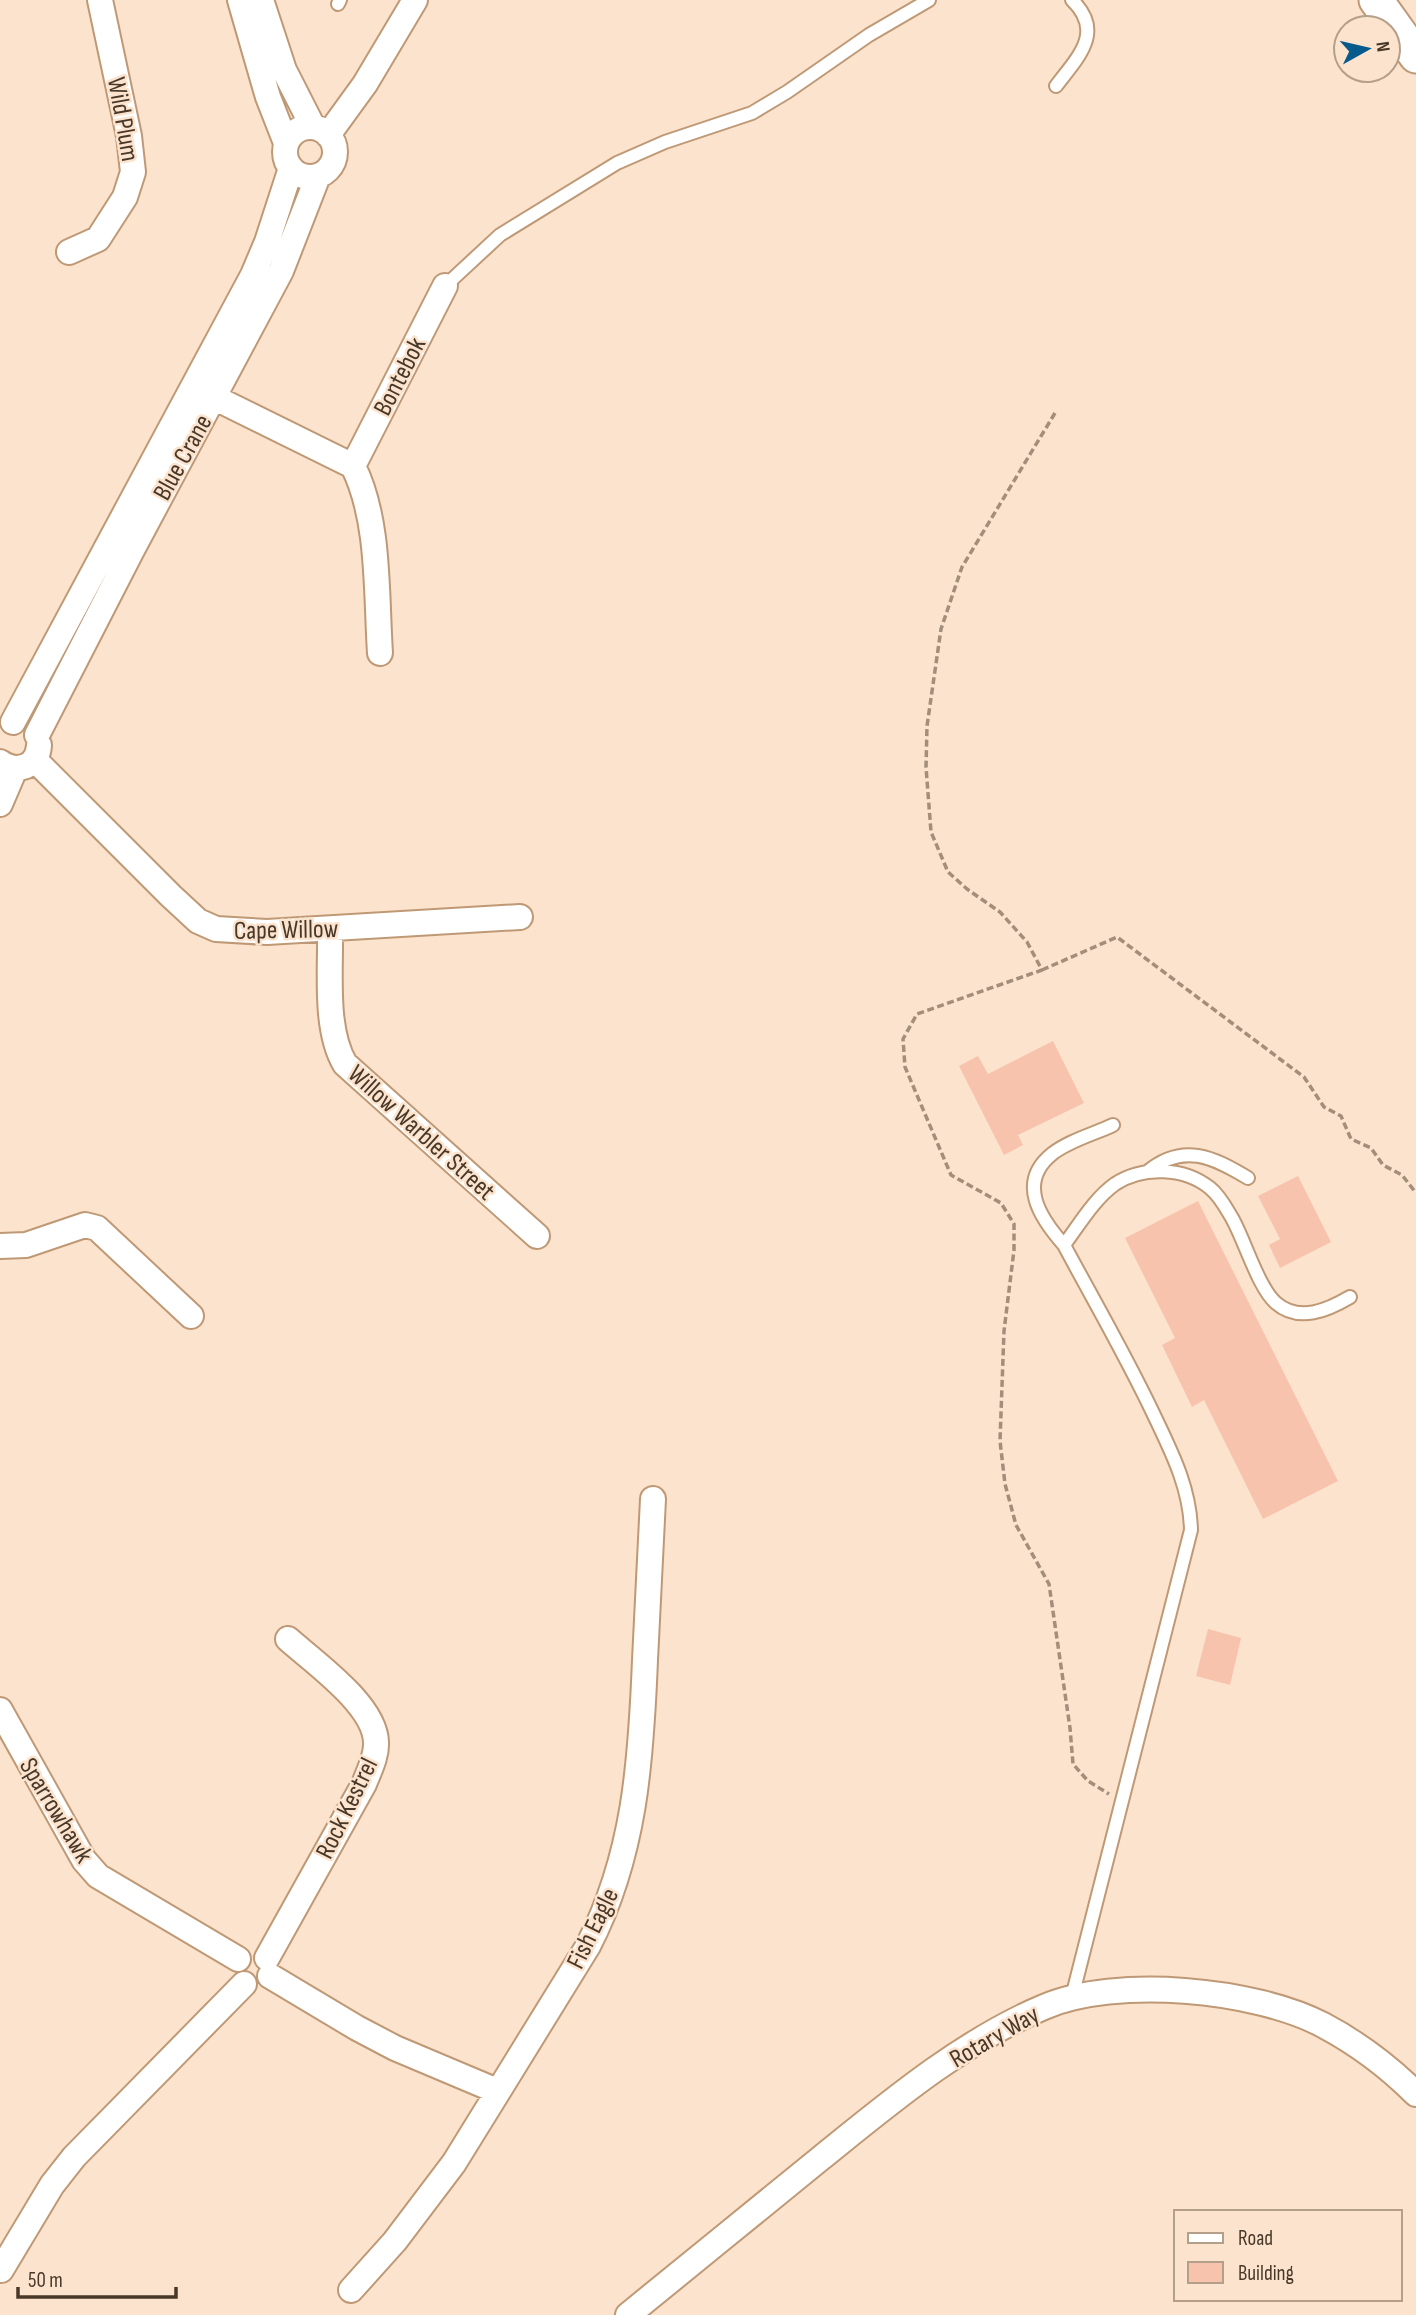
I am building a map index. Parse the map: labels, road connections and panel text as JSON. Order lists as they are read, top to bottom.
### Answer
{
  "streets": {
    "street": [
      "Wild Plum",
      "Bontebok",
      "Blue Crane",
      "Cape Willow",
      "Willow Warbler Street",
      "Rock Kestrel",
      "Sparrowhawk",
      "Fish Eagle",
      "Rotary Way"
    ]
  },
  "crossings": [
    ["Cape Willow", "Willow Warbler Street"],
    ["Rock Kestrel", "Sparrowhawk"]
  ],
  "legend": ["Road", "Building"],
  "scale_bar": "50 m",
  "north": "right"
}
